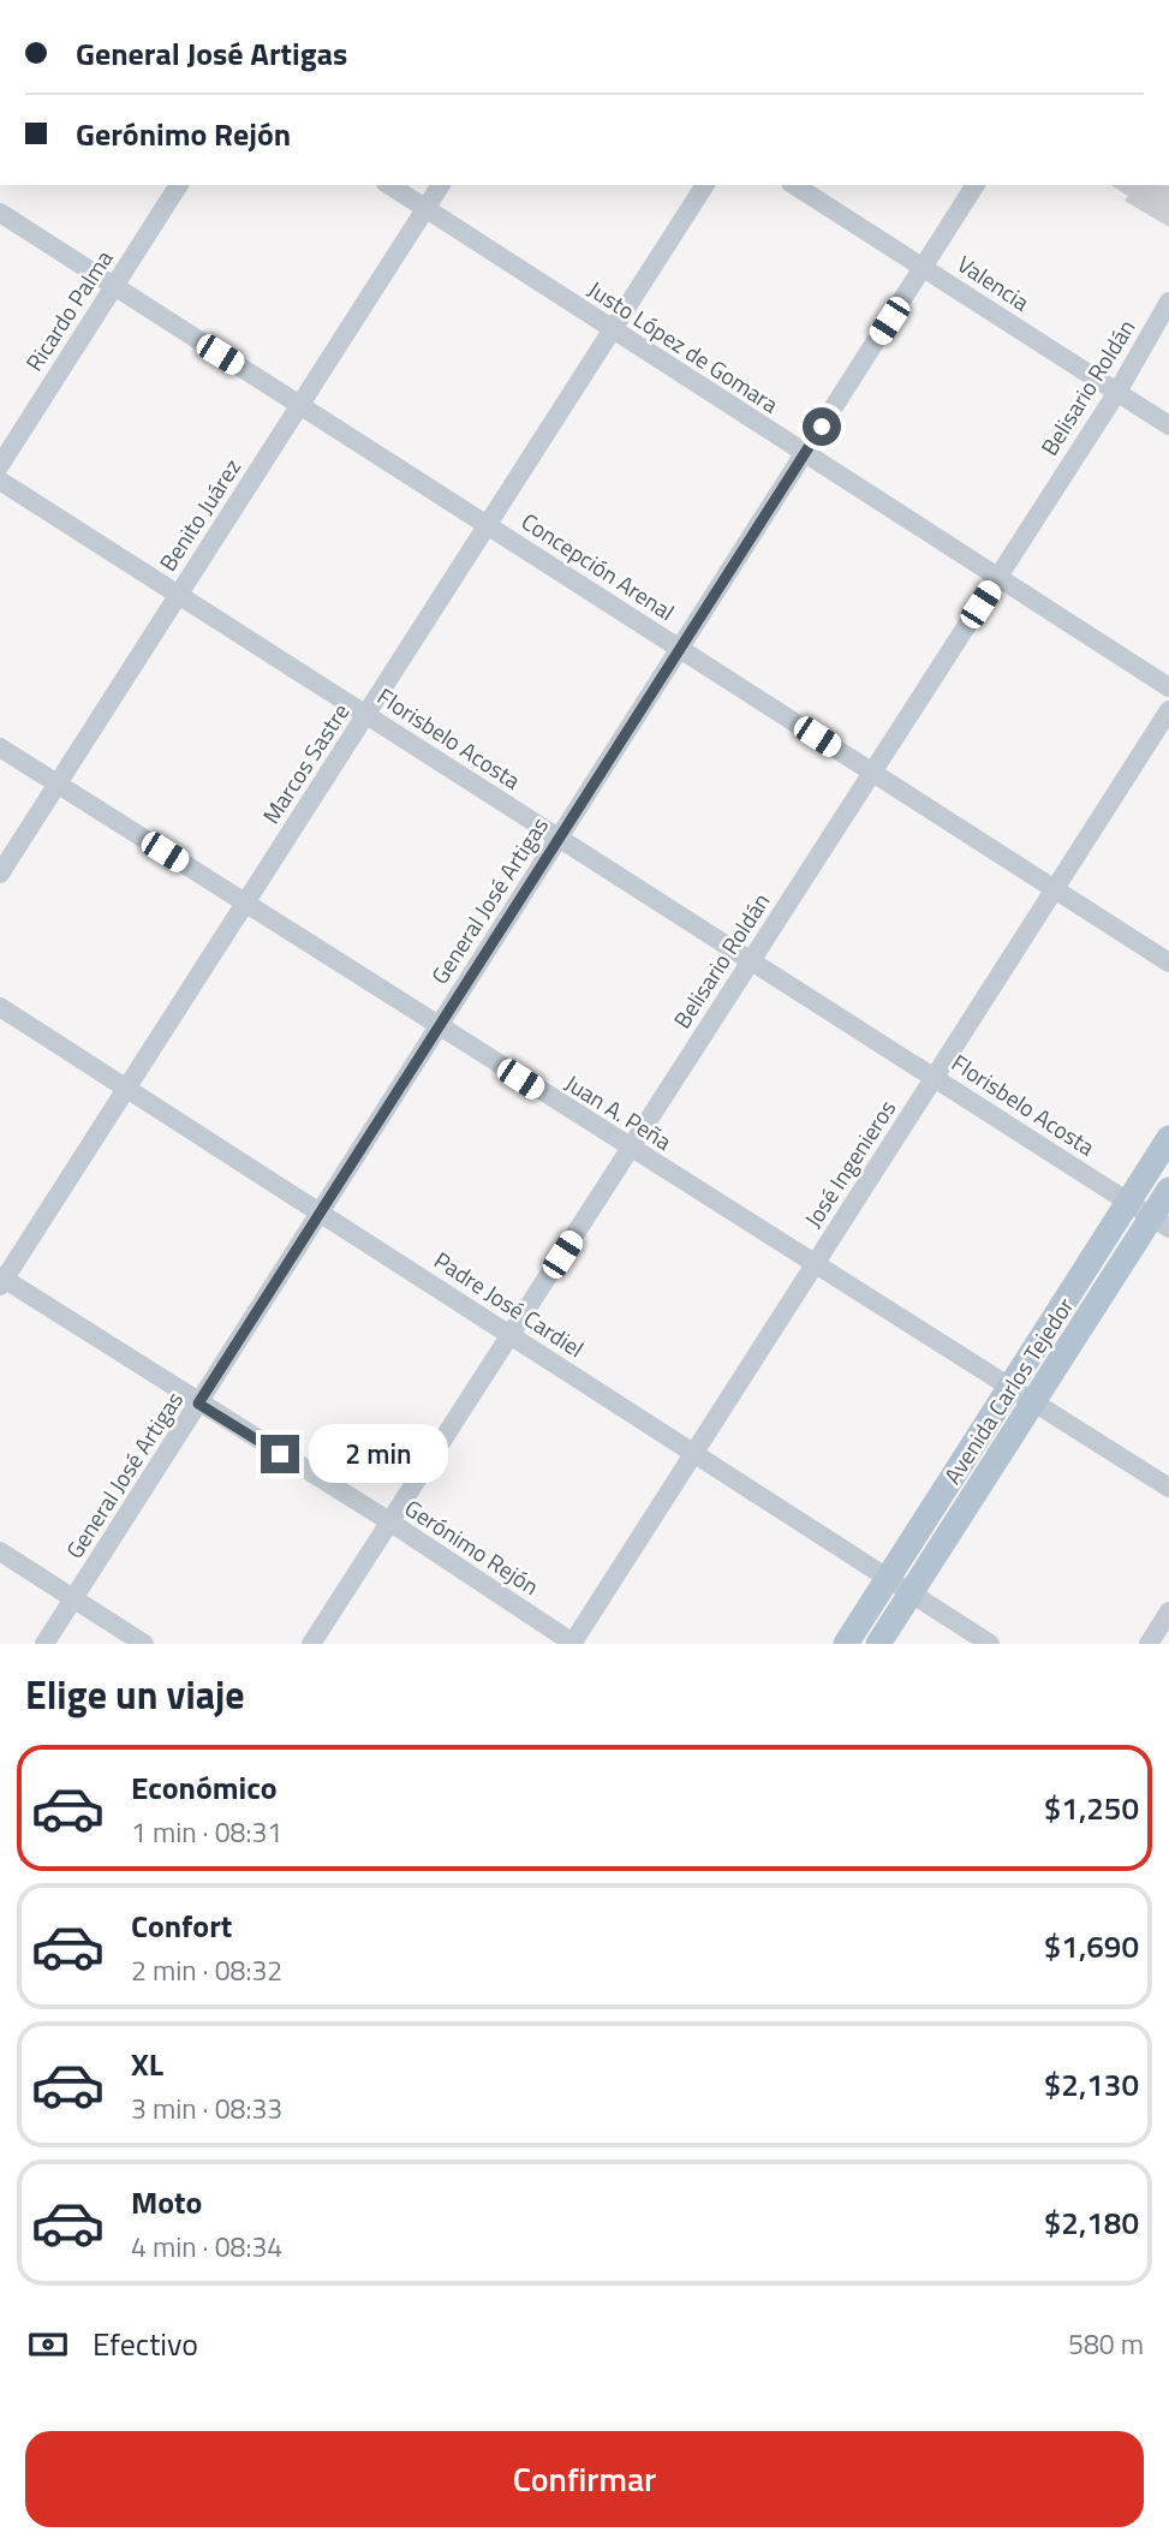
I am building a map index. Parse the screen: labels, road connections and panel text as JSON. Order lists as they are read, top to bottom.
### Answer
{
  "streets": {
    "main road": ["Avenida Carlos Tejedor"],
    "street": [
      "Valencia",
      "Ricardo Palma",
      "Justo López de Gomara",
      "Belisario Roldán",
      "Benito Juárez",
      "Concepción Arenal",
      "Florisbelo Acosta",
      "Marcos Sastre",
      "General José Artigas",
      "Juan A. Peña",
      "José Ingenieros",
      "Padre José Cardiel",
      "Gerónimo Rejón"
    ]
  },
  "crossings": [
    ["Valencia", "Belisario Roldán"],
    ["Valencia", "General José Artigas"],
    ["Ricardo Palma", "Concepción Arenal"],
    ["Justo López de Gomara", "Belisario Roldán"],
    ["Justo López de Gomara", "Benito Juárez"],
    ["Justo López de Gomara", "Marcos Sastre"],
    ["Justo López de Gomara", "General José Artigas"],
    ["Belisario Roldán", "Concepción Arenal"],
    ["Belisario Roldán", "Florisbelo Acosta"],
    ["Belisario Roldán", "Juan A. Peña"],
    ["Belisario Roldán", "Padre José Cardiel"],
    ["Belisario Roldán", "Gerónimo Rejón"],
    ["Benito Juárez", "Concepción Arenal"],
    ["Benito Juárez", "Florisbelo Acosta"],
    ["Benito Juárez", "Juan A. Peña"],
    ["Concepción Arenal", "Marcos Sastre"],
    ["Concepción Arenal", "General José Artigas"],
    ["Concepción Arenal", "José Ingenieros"],
    ["Florisbelo Acosta", "Marcos Sastre"],
    ["Florisbelo Acosta", "General José Artigas"],
    ["Florisbelo Acosta", "José Ingenieros"],
    ["Florisbelo Acosta", "Avenida Carlos Tejedor"],
    ["Marcos Sastre", "Juan A. Peña"],
    ["Marcos Sastre", "Padre José Cardiel"],
    ["Marcos Sastre", "Gerónimo Rejón"],
    ["General José Artigas", "Juan A. Peña"],
    ["General José Artigas", "Padre José Cardiel"],
    ["General José Artigas", "Gerónimo Rejón"],
    ["Juan A. Peña", "José Ingenieros"],
    ["Juan A. Peña", "Avenida Carlos Tejedor"],
    ["José Ingenieros", "Padre José Cardiel"],
    ["José Ingenieros", "Gerónimo Rejón"],
    ["Padre José Cardiel", "Avenida Carlos Tejedor"]
  ],
  "page": {
    "banner": ["General José Artigas", "Gerónimo Rejón"],
    "bubble": "2 min",
    "heading": "Elige un viaje",
    "list": [
      {
        "name": "Económico",
        "note": "1 min · 08:31",
        "value": "$1,250"
      },
      {
        "name": "Confort",
        "note": "2 min · 08:32",
        "value": "$1,690"
      },
      {
        "name": "XL",
        "note": "3 min · 08:33",
        "value": "$2,130"
      },
      {
        "name": "Moto",
        "note": "4 min · 08:34",
        "value": "$2,180"
      }
    ],
    "pay": ["Efectivo", "580 m"],
    "buttons": "Confirmar"
  }
}
